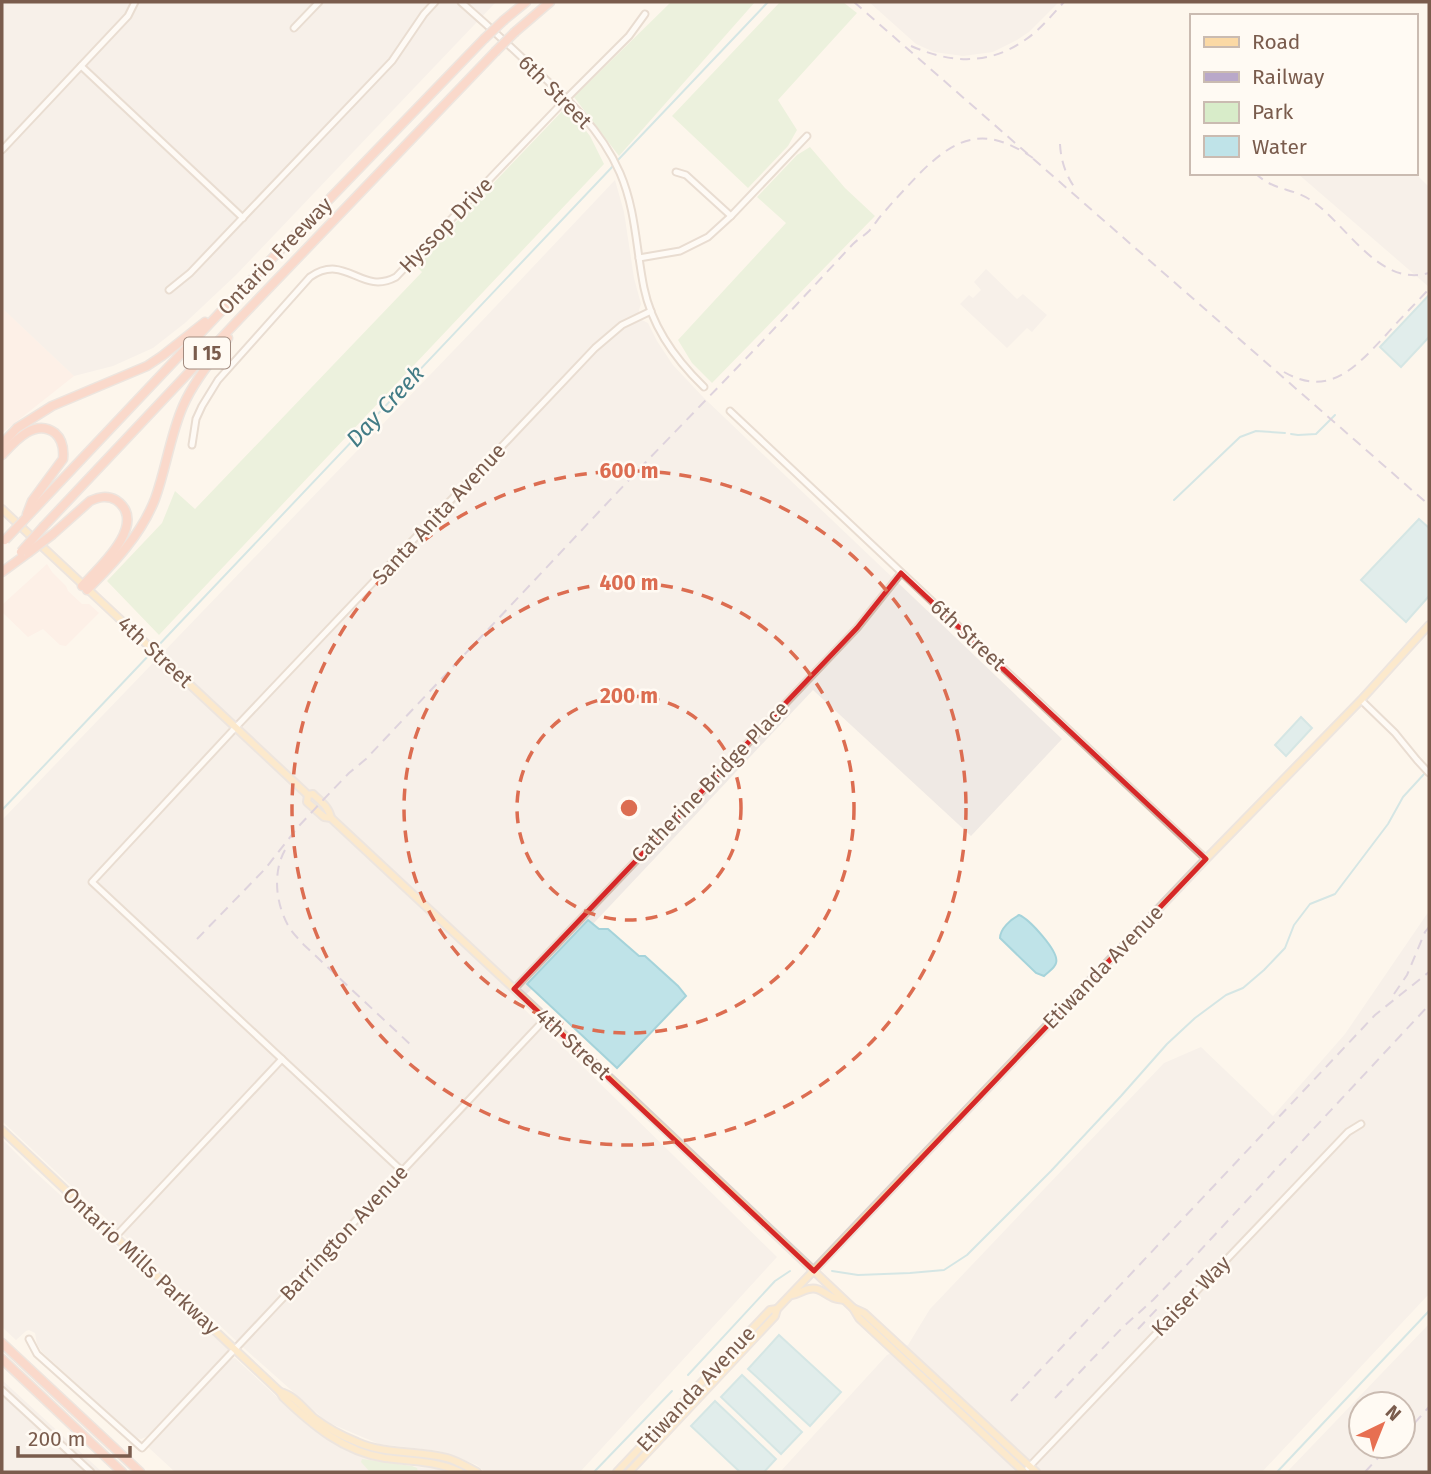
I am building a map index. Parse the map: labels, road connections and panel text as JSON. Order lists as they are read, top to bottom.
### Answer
{
  "streets": {
    "highway": ["Ontario Freeway", "I 15"],
    "main road": ["4th Street", "Etiwanda Avenue", "Ontario Mills Parkway"],
    "street": [
      "6th Street",
      "Hyssop Drive",
      "Santa Anita Avenue",
      "Catherine Bridge Place",
      "Barrington Avenue",
      "Kaiser Way"
    ]
  },
  "crossings": [
    ["6th Street", "Hyssop Drive"],
    ["6th Street", "Santa Anita Avenue"],
    ["6th Street", "Catherine Bridge Place"],
    ["6th Street", "Etiwanda Avenue"],
    ["Santa Anita Avenue", "4th Street"],
    ["4th Street", "Catherine Bridge Place"],
    ["4th Street", "Etiwanda Avenue"],
    ["4th Street", "Barrington Avenue"],
    ["4th Street", "Kaiser Way"],
    ["Barrington Avenue", "Ontario Mills Parkway"]
  ],
  "water": ["Day Creek"],
  "legend": [
    "Road",
    "Railway",
    "Park",
    "Water"
  ],
  "scale_bar": "200 m",
  "north": "top right",
  "rings": ["600 m", "400 m", "200 m"]
}
